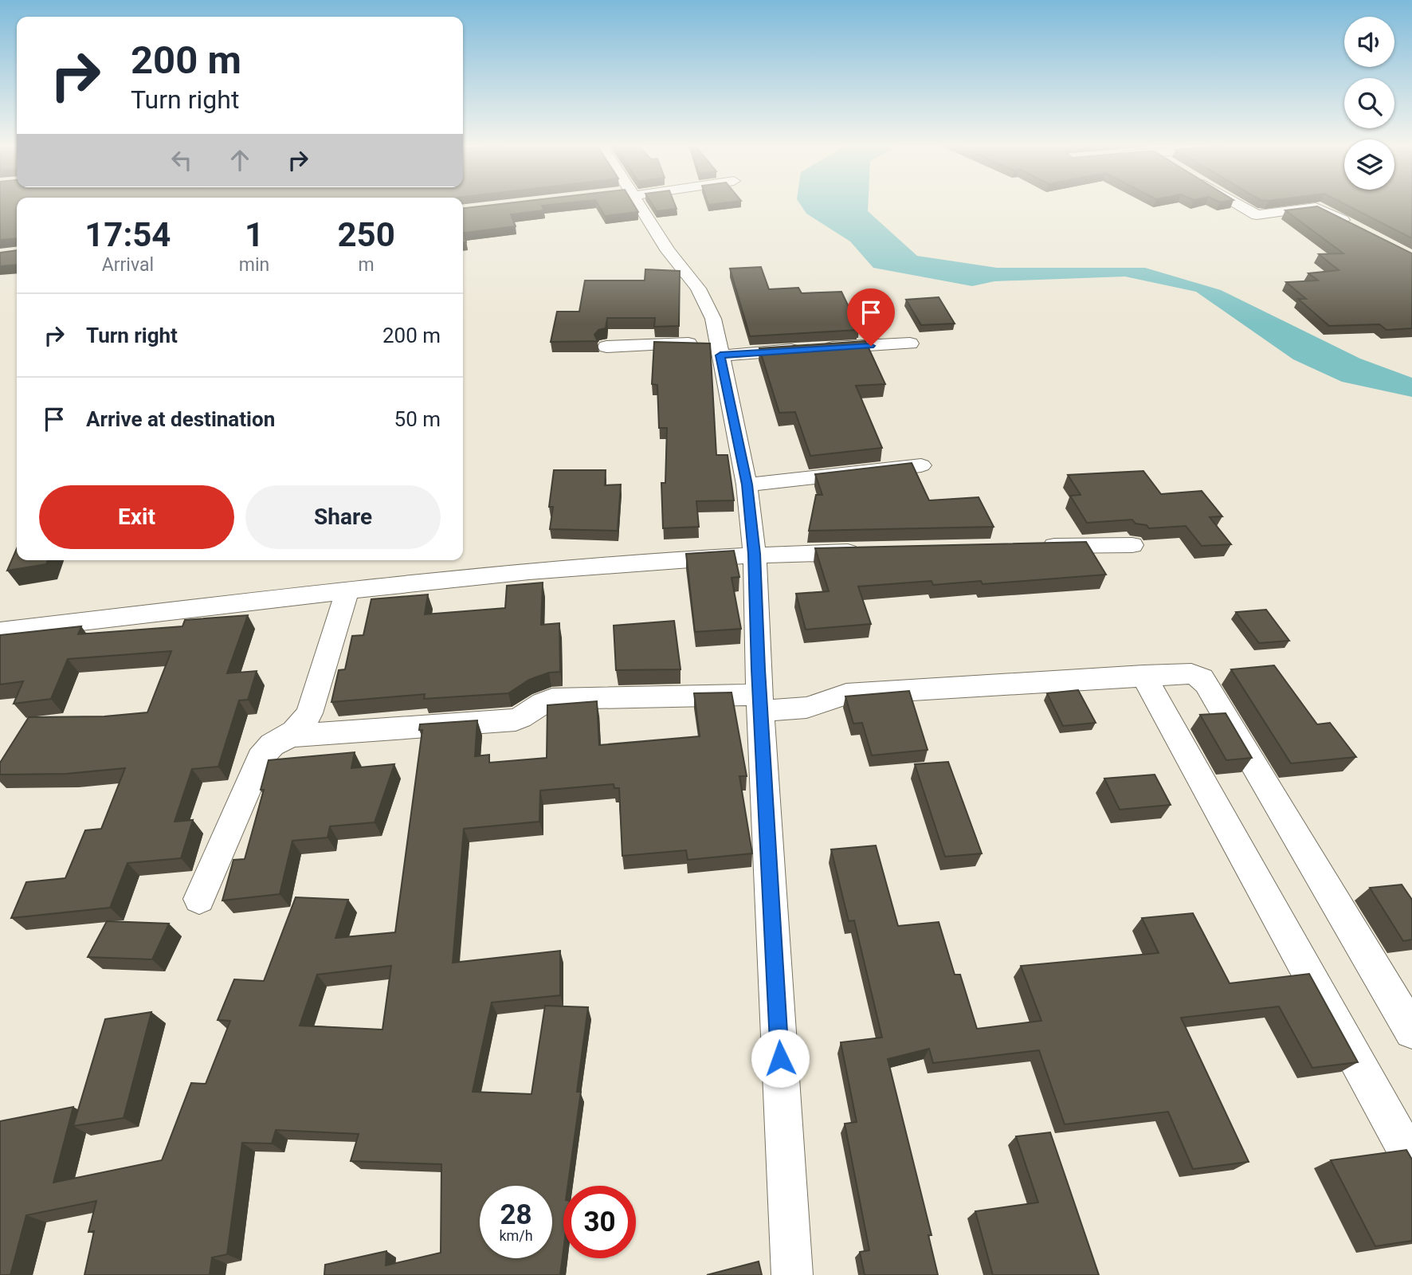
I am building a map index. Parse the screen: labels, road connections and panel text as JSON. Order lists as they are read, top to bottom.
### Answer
{
  "page": {
    "turn": ["200 m", "Turn right"],
    "eta": [
      "17:54",
      "Arrival",
      "1",
      "min",
      "250",
      "m"
    ],
    "list": [
      {
        "name": "Turn right",
        "value": "200 m"
      },
      {
        "name": "Arrive at destination",
        "value": "50 m"
      }
    ],
    "buttons": ["Exit", "Share"],
    "speed": "28 km/h",
    "limit": "30"
  }
}
